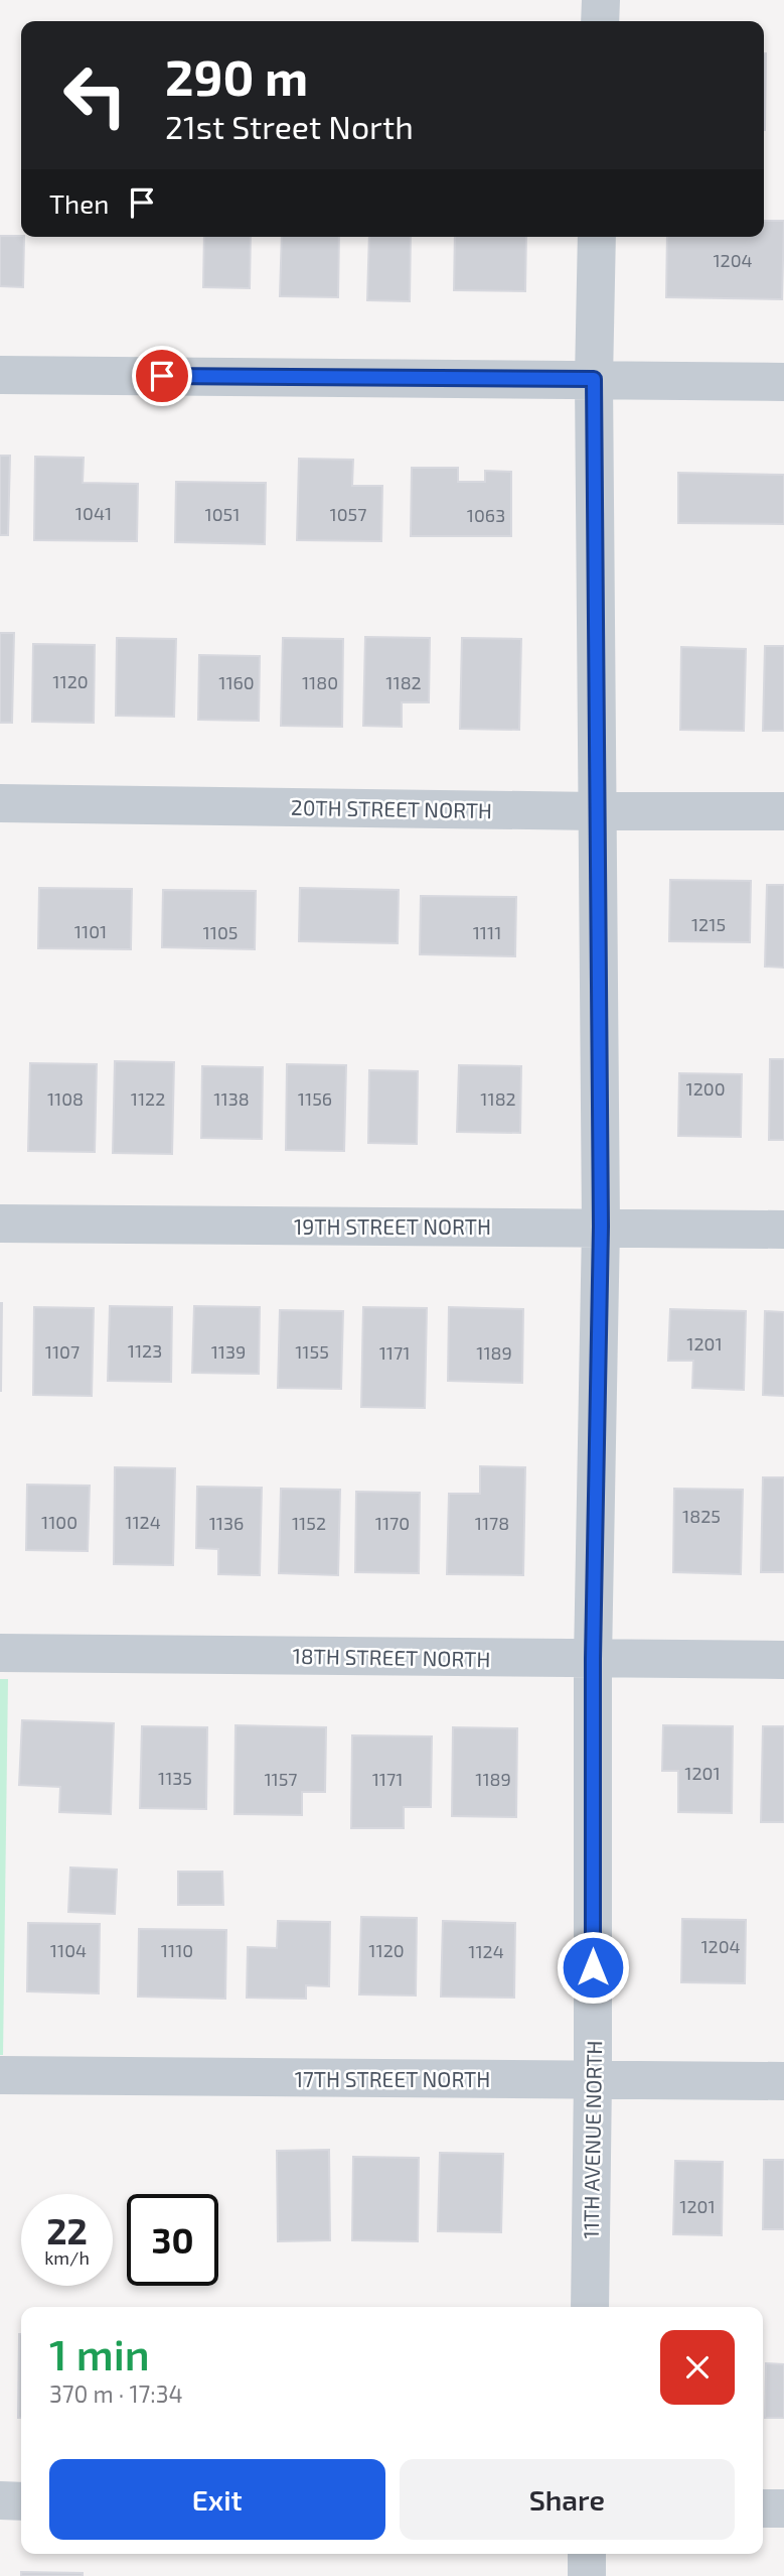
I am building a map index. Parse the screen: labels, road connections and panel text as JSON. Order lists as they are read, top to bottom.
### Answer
{
  "streets": {
    "street": [
      "20TH STREET NORTH",
      "19TH STREET NORTH",
      "18TH STREET NORTH",
      "17TH STREET NORTH",
      "11TH AVENUE NORTH"
    ]
  },
  "crossings": [
    ["20TH STREET NORTH", "11TH AVENUE NORTH"],
    ["19TH STREET NORTH", "11TH AVENUE NORTH"],
    ["18TH STREET NORTH", "11TH AVENUE NORTH"],
    ["17TH STREET NORTH", "11TH AVENUE NORTH"]
  ],
  "house_numbers": [
    "1204",
    "1041",
    "1051",
    "1057",
    "1063",
    "1120",
    "1160",
    "1180",
    "1182",
    "1215",
    "1101",
    "1105",
    "1111",
    "1200",
    "1108",
    "1122",
    "1138",
    "1156",
    "1182",
    "1201",
    "1123",
    "1107",
    "1139",
    "1155",
    "1171",
    "1189",
    "1825",
    "1100",
    "1124",
    "1136",
    "1152",
    "1170",
    "1178",
    "1201",
    "1135",
    "1157",
    "1171",
    "1189",
    "1204",
    "1104",
    "1110",
    "1120",
    "1124",
    "1201"
  ],
  "page": {
    "turn": ["290 m", "21st Street North"],
    "then": "Then",
    "speed": "22 km/h",
    "limit": "30",
    "heading": ["1 min", "370 m · 17:34"],
    "buttons": ["Exit", "Share"]
  }
}
